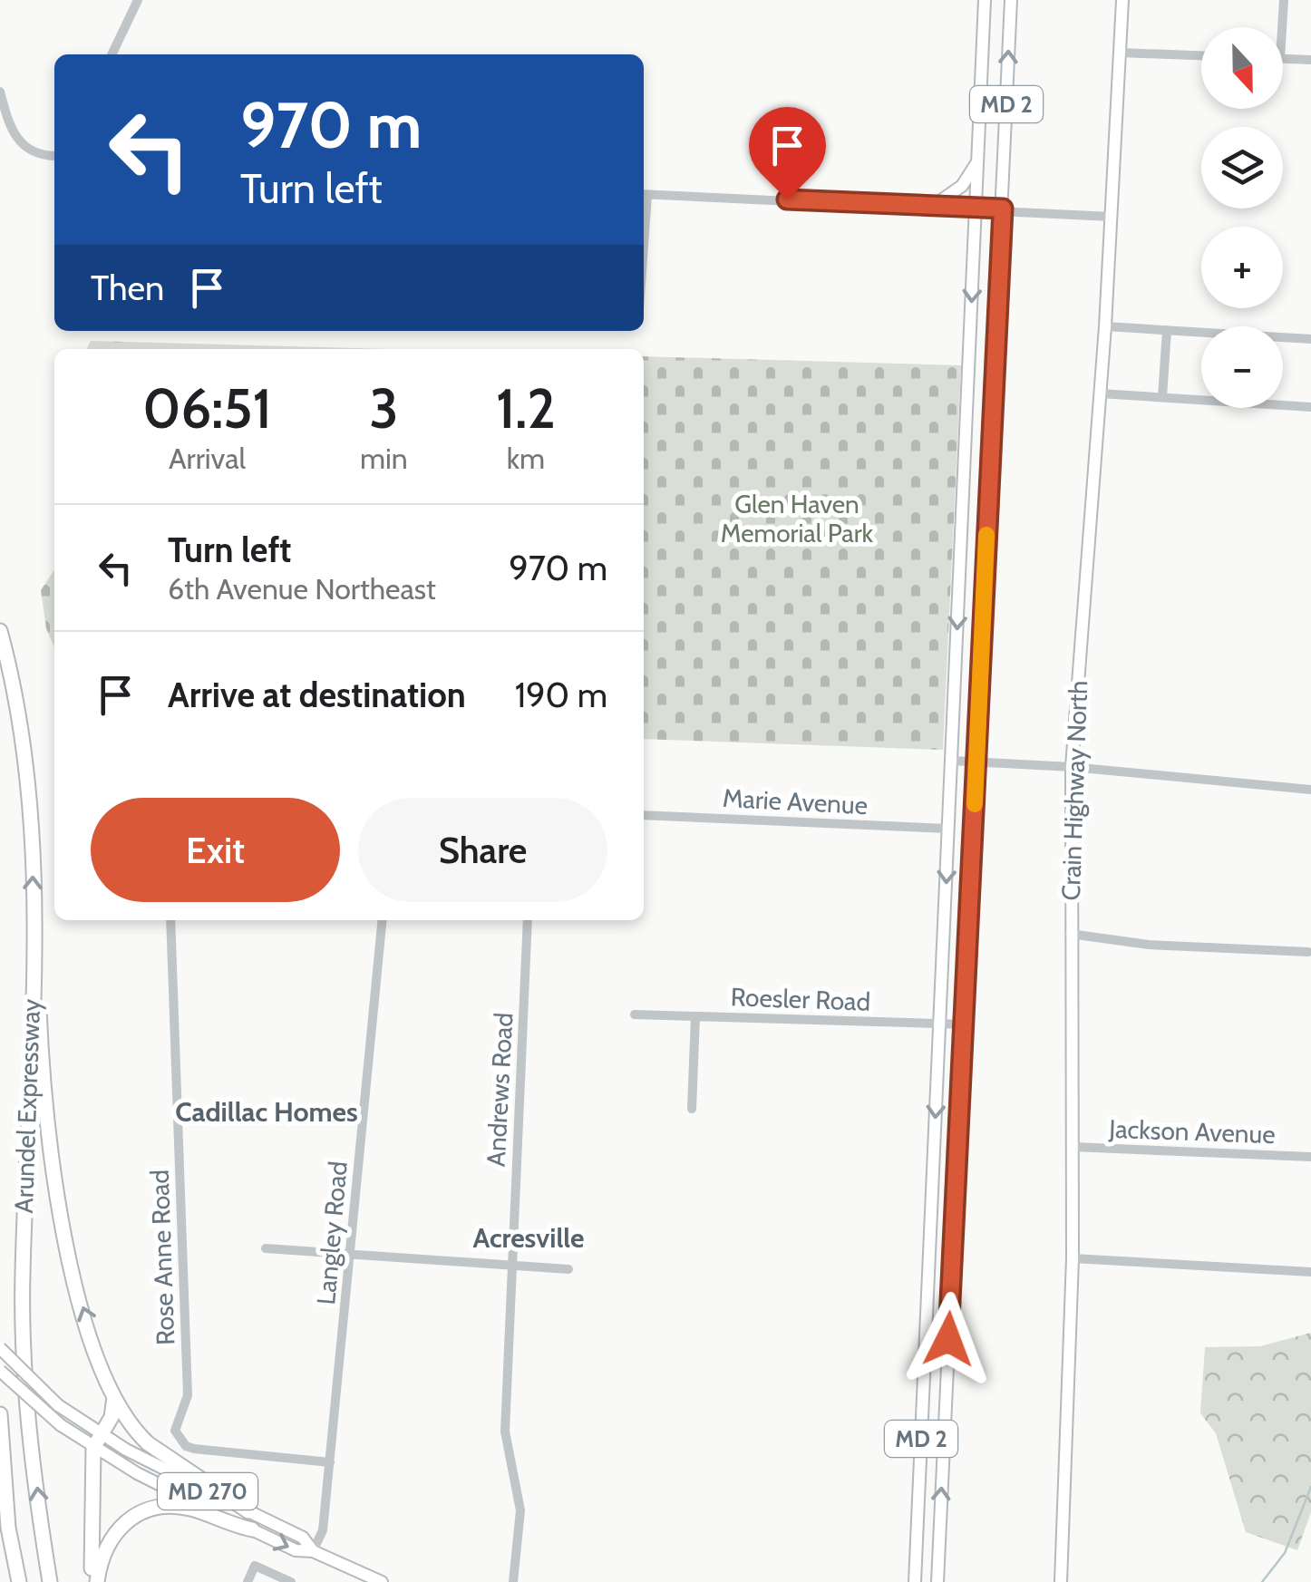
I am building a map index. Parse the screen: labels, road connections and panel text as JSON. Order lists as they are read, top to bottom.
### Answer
{
  "streets": {
    "highway": ["Arundel Expressway"],
    "main road": ["MD 2", "Crain Highway North", "MD 270"],
    "street": [
      "Marie Avenue",
      "Roesler Road",
      "Andrews Road",
      "Jackson Avenue",
      "Langley Road",
      "Rose Anne Road"
    ]
  },
  "crossings": [
    ["MD 2", "Marie Avenue"],
    ["MD 2", "Roesler Road"],
    ["Crain Highway North", "Jackson Avenue"],
    ["Langley Road", "Rose Anne Road"],
    ["Langley Road", "MD 270"]
  ],
  "districts": ["Cadillac Homes", "Acresville"],
  "parks": ["Glen Haven Memorial Park"],
  "north": "bottom",
  "page": {
    "map_buttons": ["+", "−"],
    "turn": ["970 m", "Turn left"],
    "then": "Then",
    "eta": [
      "06:51",
      "Arrival",
      "3",
      "min",
      "1.2",
      "km"
    ],
    "list": [
      {
        "name": "Turn left",
        "note": "6th Avenue Northeast",
        "value": "970 m"
      },
      {
        "name": "Arrive at destination",
        "value": "190 m"
      }
    ],
    "buttons": ["Exit", "Share"]
  }
}
